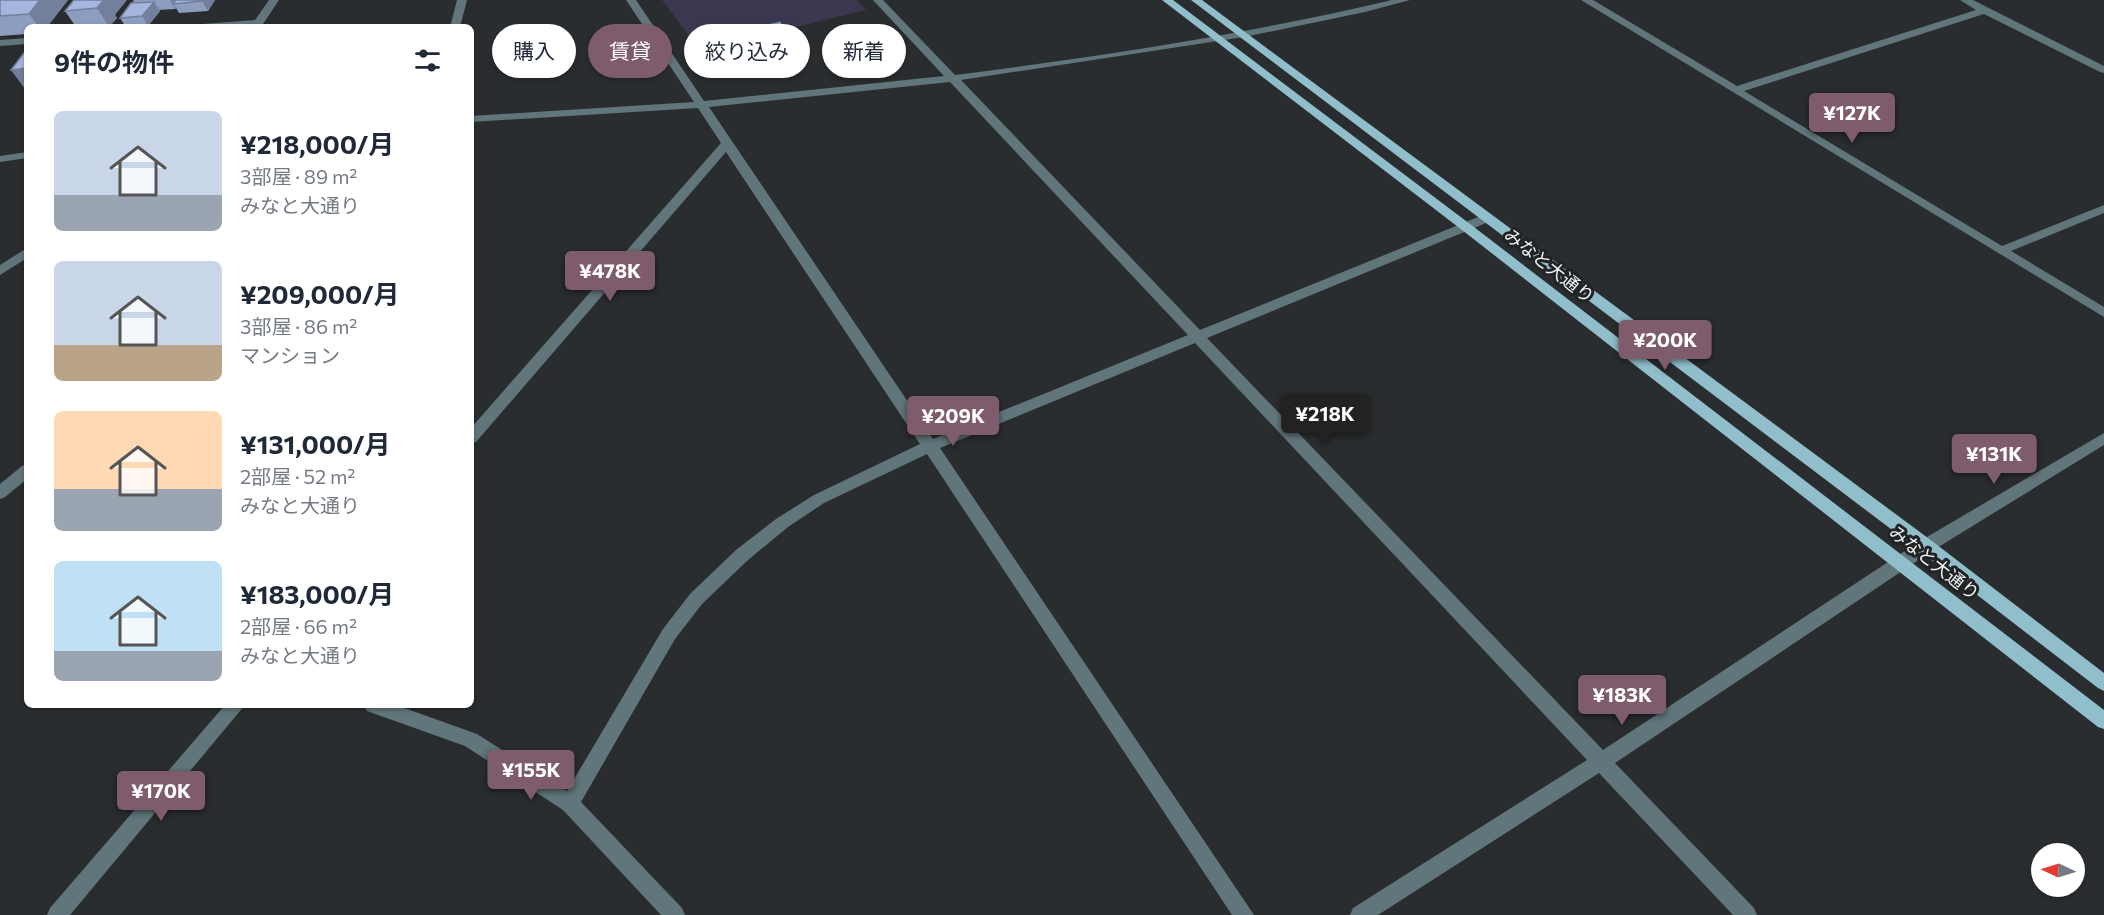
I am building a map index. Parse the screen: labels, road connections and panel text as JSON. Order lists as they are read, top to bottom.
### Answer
{
  "streets": {
    "main road": ["みなと大通り"]
  },
  "north": "left",
  "page": {
    "chip": [
      "購入",
      "賃貸",
      "絞り込み",
      "新着"
    ],
    "heading": "9件の物件",
    "price": [
      "¥127K",
      "¥478K",
      "¥200K",
      "¥218K",
      "¥209K",
      "¥131K",
      "¥183K",
      "¥155K",
      "¥170K"
    ],
    "list": [
      {
        "name": "¥218,000/月",
        "note": "3部屋 · 89 m² · みなと大通り"
      },
      {
        "name": "¥209,000/月",
        "note": "3部屋 · 86 m² · マンション"
      },
      {
        "name": "¥131,000/月",
        "note": "2部屋 · 52 m² · みなと大通り"
      },
      {
        "name": "¥183,000/月",
        "note": "2部屋 · 66 m² · みなと大通り"
      }
    ]
  }
}
